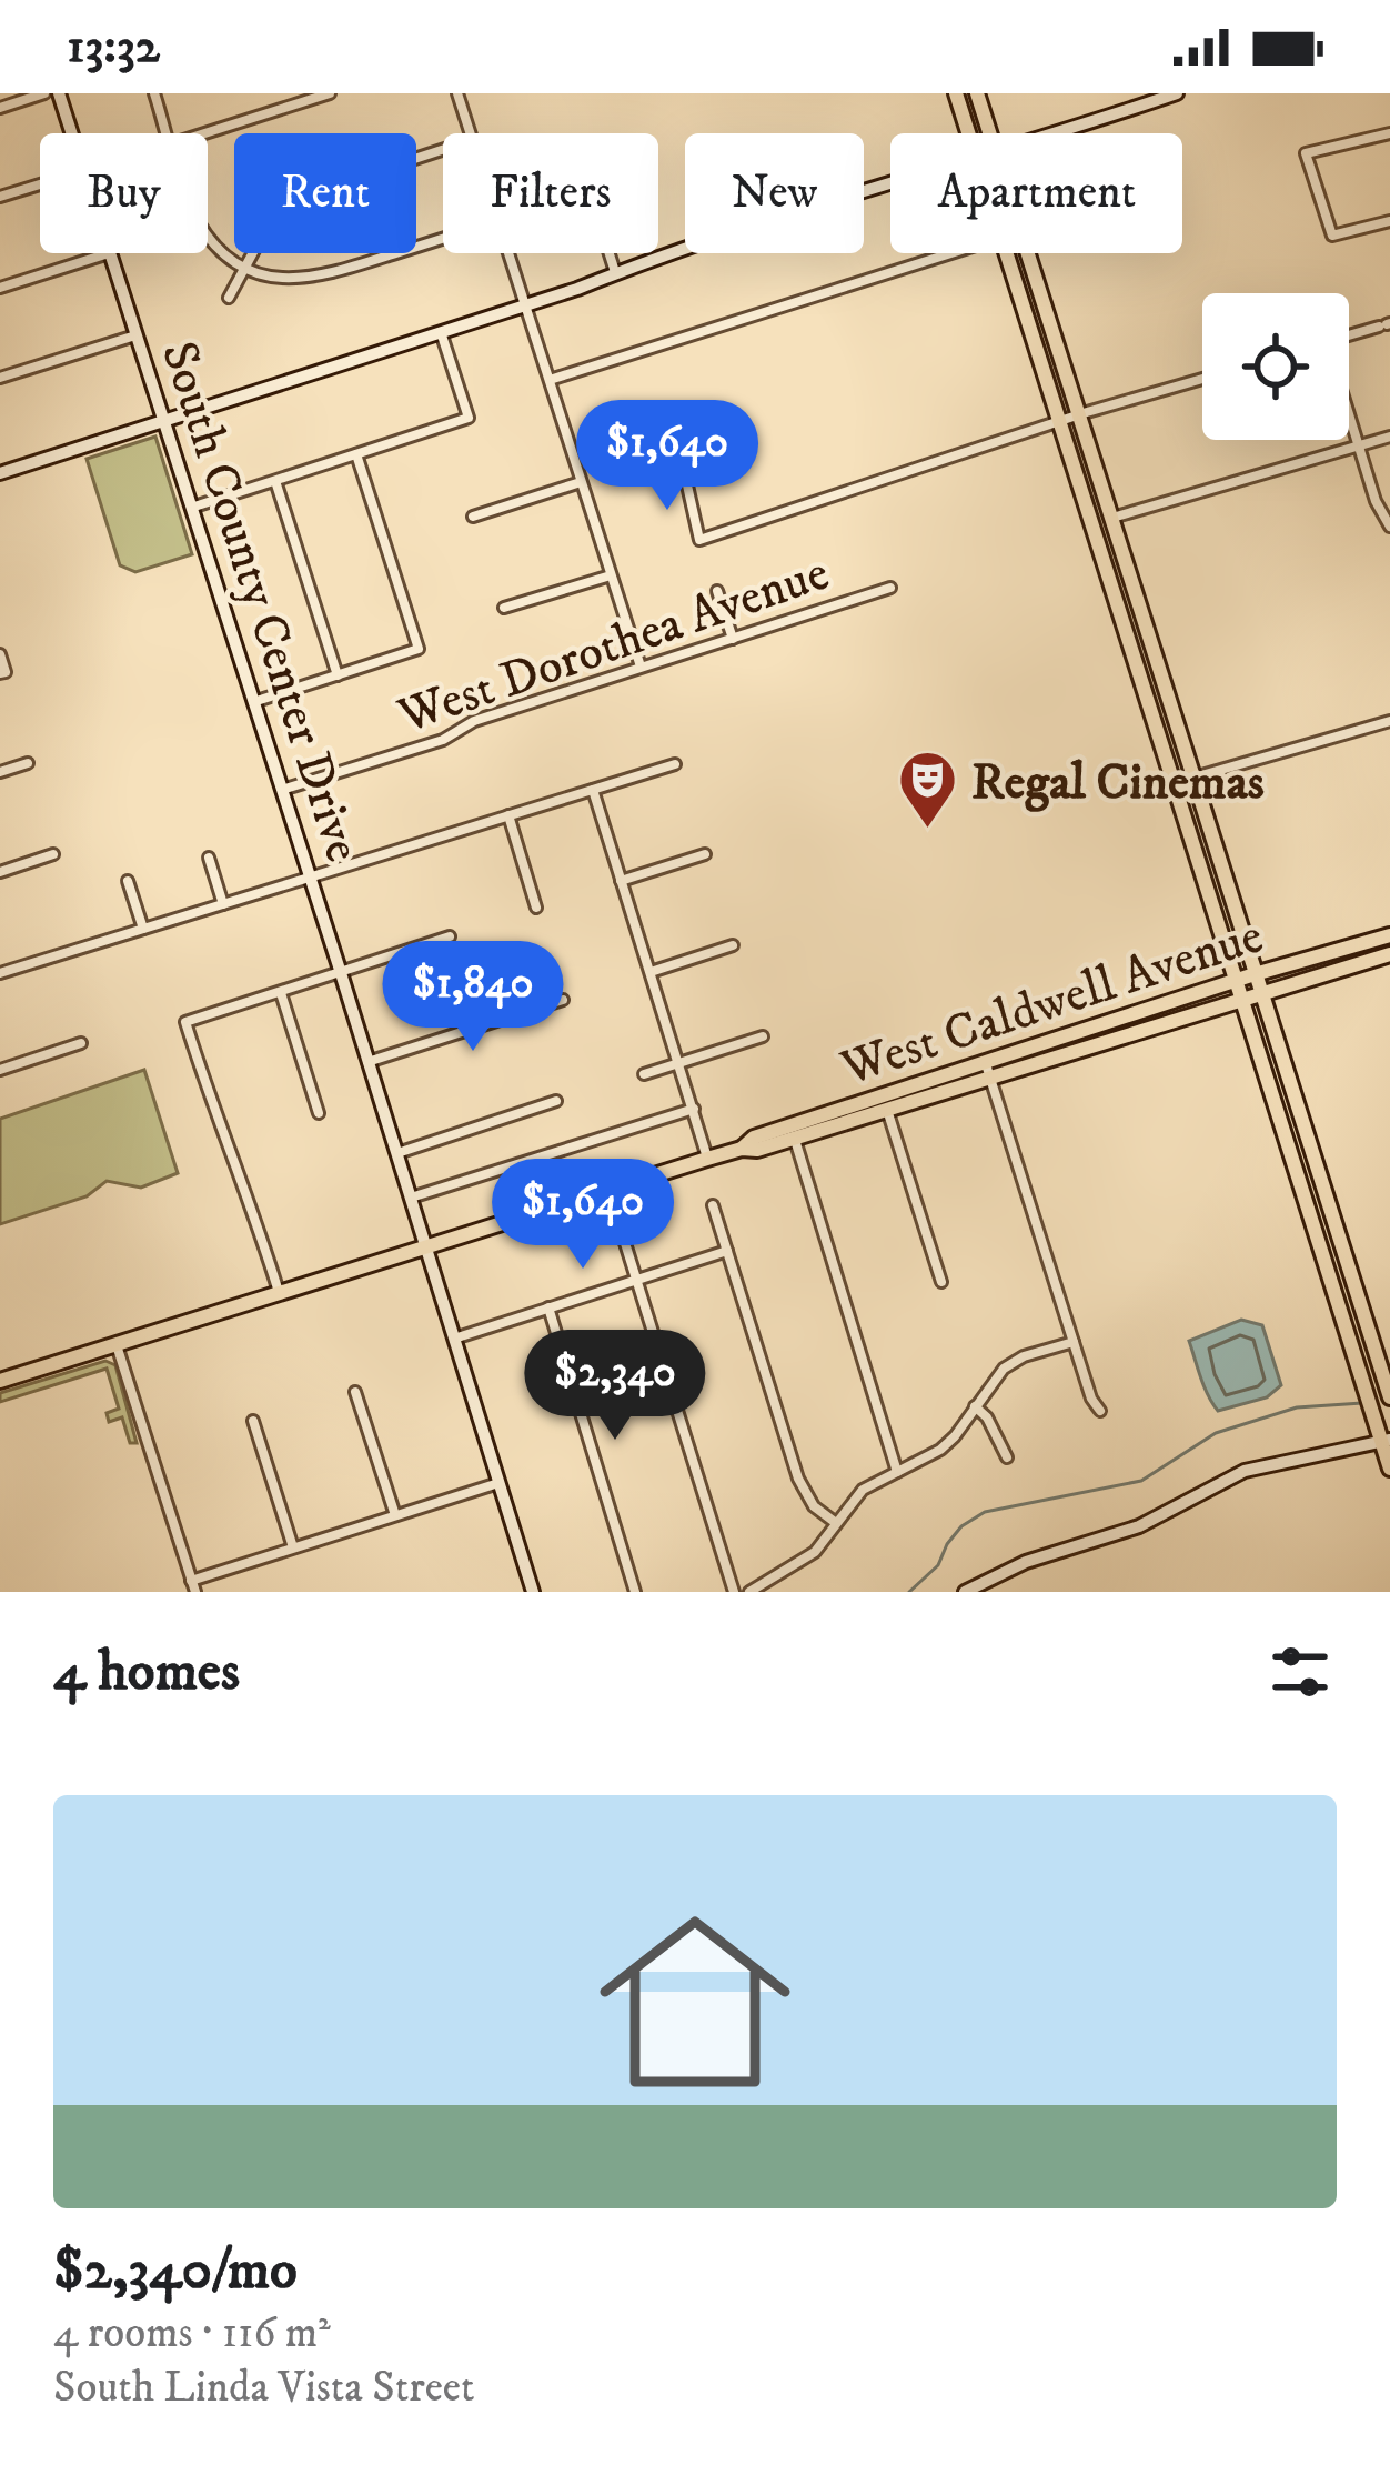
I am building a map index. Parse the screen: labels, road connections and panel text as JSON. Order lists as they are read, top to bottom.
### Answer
{
  "streets": {
    "main road": ["West Caldwell Avenue"],
    "street": ["South County Center Drive", "West Dorothea Avenue"]
  },
  "crossings": [
    ["South County Center Drive", "West Dorothea Avenue"],
    ["South County Center Drive", "West Caldwell Avenue"]
  ],
  "places": {
    "theatre": ["Regal Cinemas"]
  },
  "page": {
    "status": "13:32",
    "chip": [
      "Buy",
      "Rent",
      "Filters",
      "New",
      "Apartment"
    ],
    "price": [
      "$1,640",
      "$1,840",
      "$1,640",
      "$2,340"
    ],
    "heading": "4 homes",
    "list": [
      {
        "name": "$2,340/mo",
        "note": "4 rooms · 116 m² · South Linda Vista Street"
      }
    ]
  }
}
